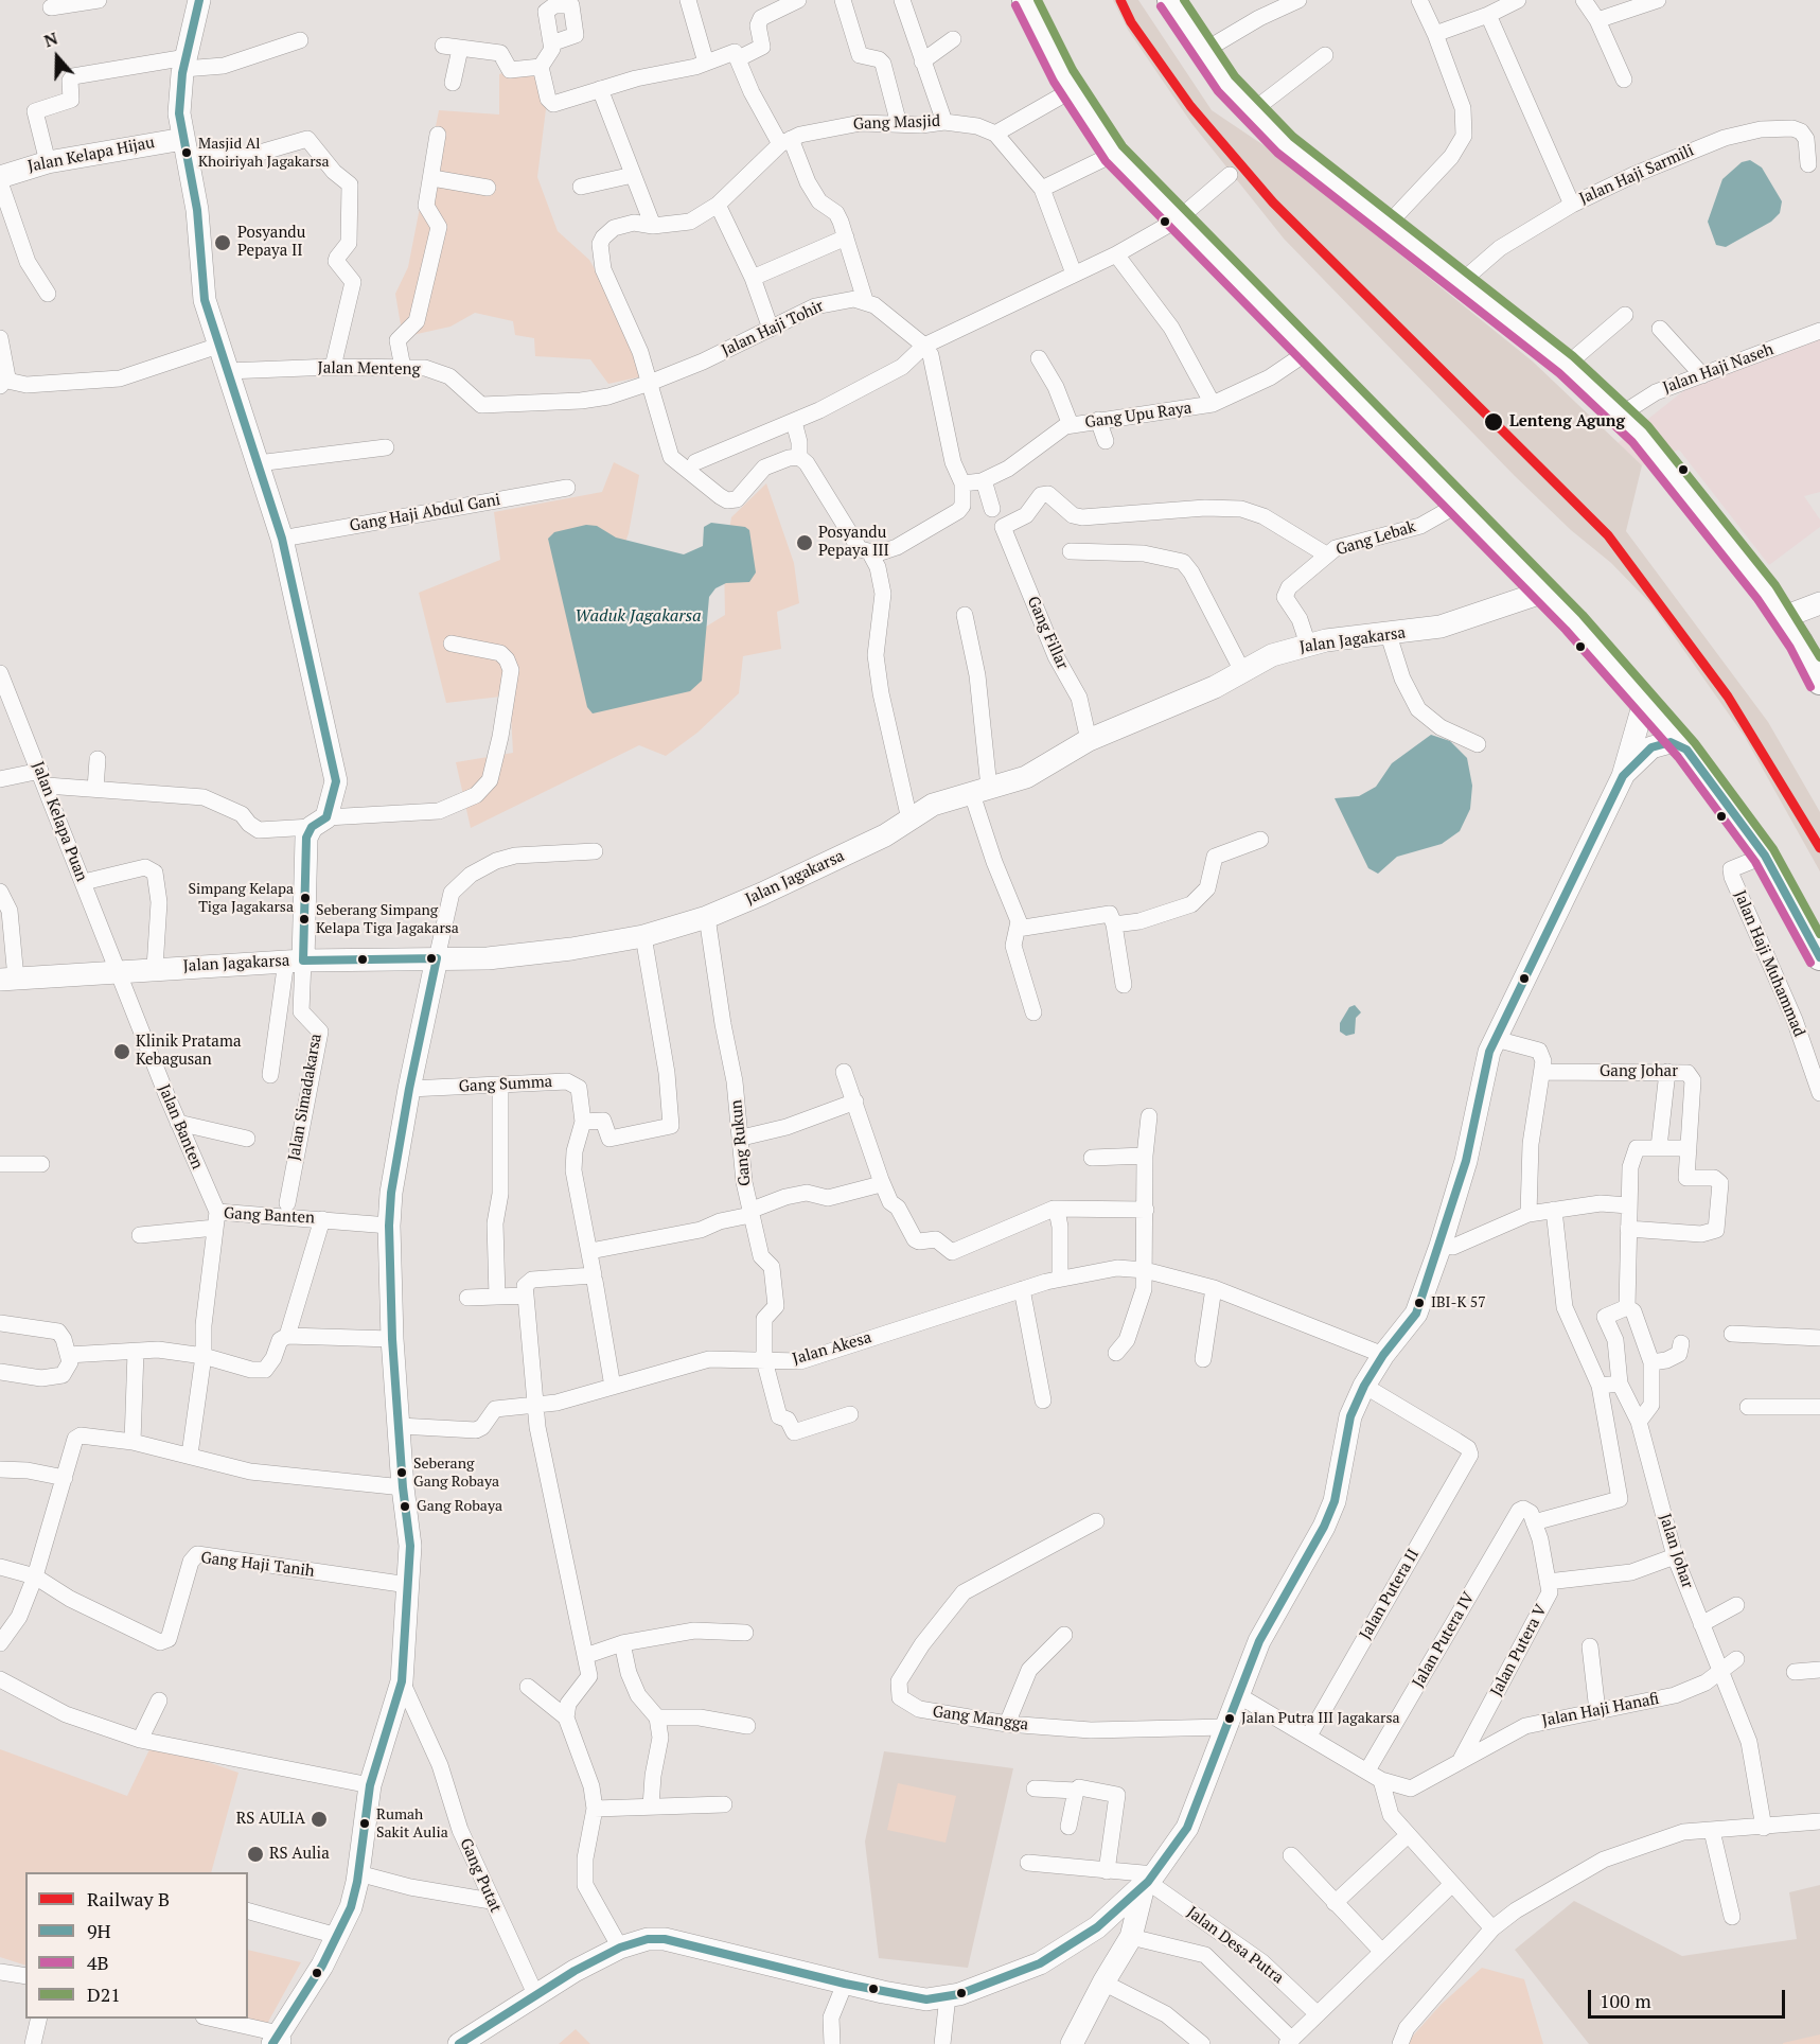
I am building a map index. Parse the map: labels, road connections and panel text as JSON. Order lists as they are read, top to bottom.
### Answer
{
  "streets": {
    "main road": ["Jalan Kelapa Hijau", "Jalan Jagakarsa"],
    "street": [
      "Gang Masjid",
      "Jalan Haji Sarmili",
      "Jalan Haji Tohir",
      "Jalan Menteng",
      "Jalan Haji Naseh",
      "Gang Upu Raya",
      "Gang Haji Abdul Gani",
      "Gang Lebak",
      "Gang Fillar",
      "Jalan Kelapa Puan",
      "Jalan Haji Muhammad",
      "Gang Johar",
      "Gang Summa",
      "Jalan Simadakarsa",
      "Jalan Banten",
      "Gang Rukun",
      "Gang Banten",
      "Jalan Akesa",
      "Jalan Johar",
      "Gang Haji Tanih",
      "Jalan Putera II",
      "Jalan Putera IV",
      "Jalan Putera V",
      "Jalan Haji Hanafi",
      "Gang Mangga",
      "Gang Putat",
      "Jalan Desa Putra"
    ]
  },
  "crossings": [
    ["Gang Masjid", "Jalan Haji Tohir"],
    ["Gang Masjid", "Jalan Menteng"],
    ["Jalan Haji Tohir", "Jalan Menteng"],
    ["Gang Lebak", "Gang Fillar"],
    ["Gang Lebak", "Jalan Jagakarsa"],
    ["Gang Fillar", "Jalan Jagakarsa"],
    ["Jalan Jagakarsa", "Jalan Kelapa Puan"],
    ["Jalan Jagakarsa", "Jalan Simadakarsa"],
    ["Jalan Jagakarsa", "Jalan Banten"],
    ["Jalan Jagakarsa", "Gang Rukun"],
    ["Jalan Kelapa Puan", "Jalan Banten"],
    ["Jalan Banten", "Gang Banten"],
    ["Gang Rukun", "Jalan Akesa"],
    ["Jalan Johar", "Jalan Haji Hanafi"],
    ["Jalan Putera II", "Jalan Haji Hanafi"],
    ["Jalan Putera IV", "Jalan Putera V"],
    ["Jalan Putera IV", "Jalan Haji Hanafi"],
    ["Jalan Putera V", "Jalan Haji Hanafi"]
  ],
  "water": ["Waduk Jagakarsa"],
  "places": [
    "Masjid Al Khoiriyah Jagakarsa",
    "Posyandu Pepaya II",
    "Lenteng Agung",
    "Posyandu Pepaya III",
    "Simpang Kelapa Tiga Jagakarsa",
    "Seberang Simpang Kelapa Tiga Jagakarsa",
    "Klinik Pratama Kebagusan",
    "IBI-K 57",
    "Seberang Gang Robaya",
    "Gang Robaya",
    "Jalan Putra III Jagakarsa",
    "RS AULIA",
    "Rumah Sakit Aulia",
    "RS Aulia"
  ],
  "lines": [
    "rail line B",
    "transit line 9H",
    "transit line D21",
    "transit line 4B"
  ],
  "legend": [
    "Railway B",
    "9H",
    "4B",
    "D21"
  ],
  "scale_bar": "100 m",
  "north": "top"
}
